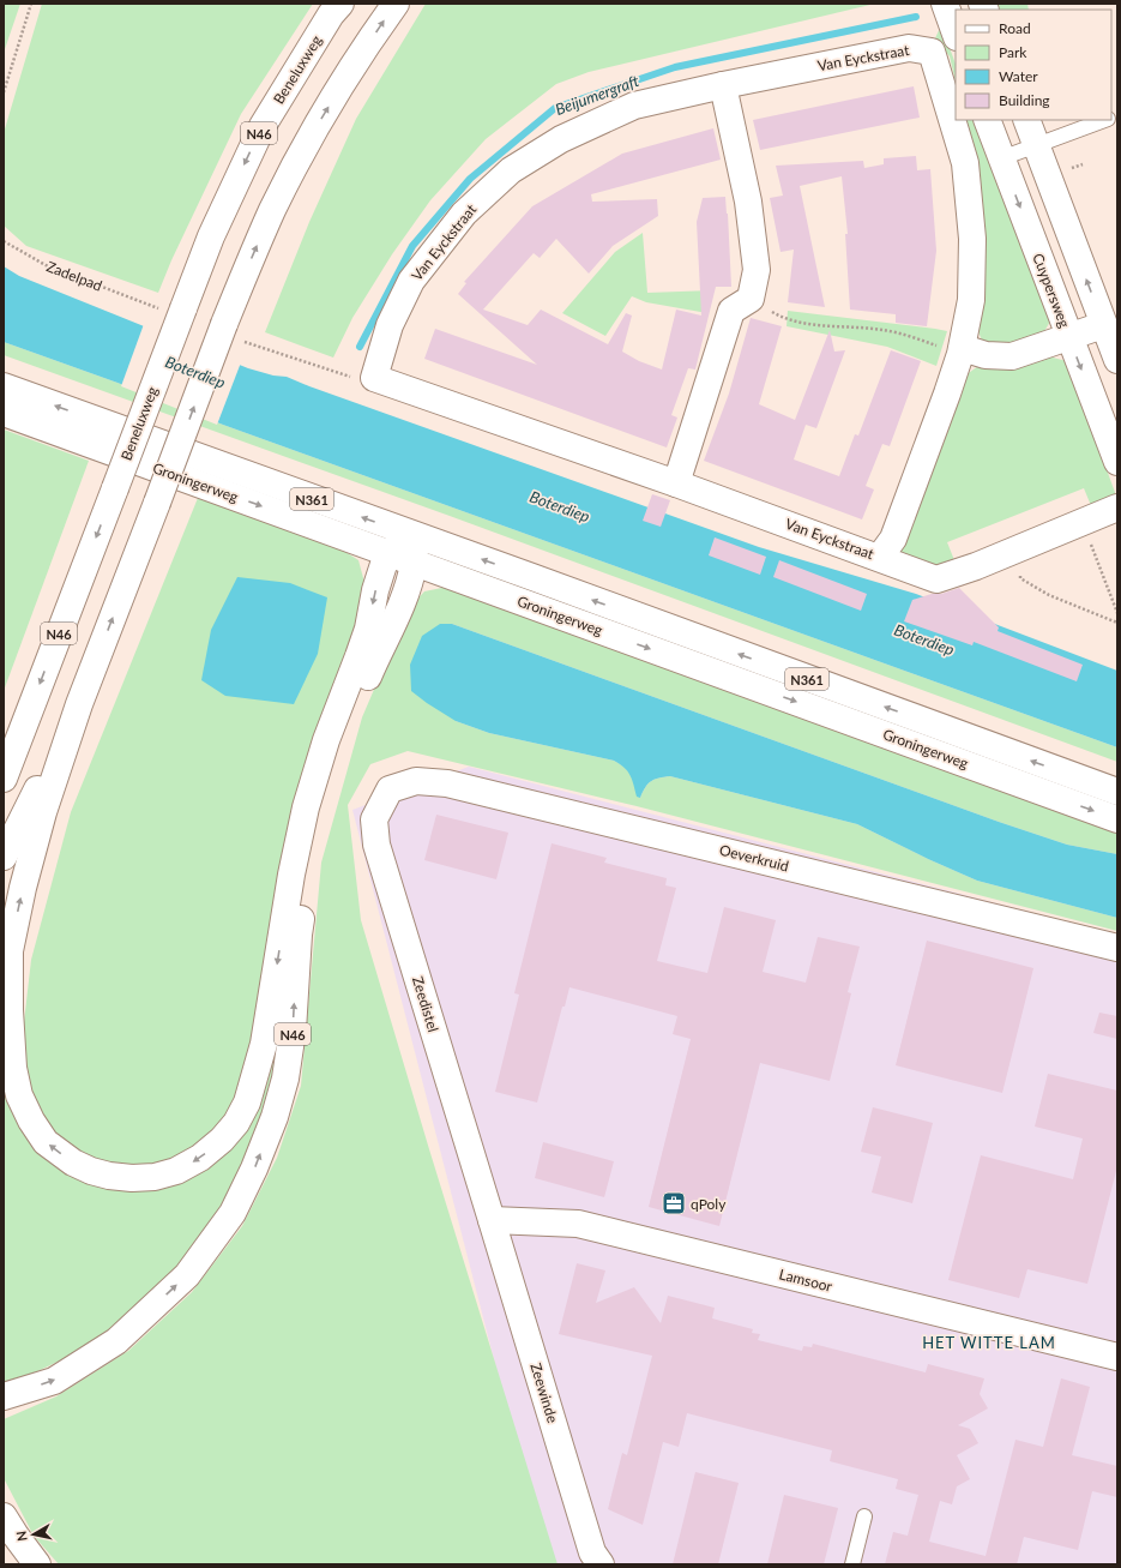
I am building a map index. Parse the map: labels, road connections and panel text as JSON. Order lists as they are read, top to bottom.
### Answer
{
  "streets": {
    "main road": [
      "Van Eyckstraat",
      "Beneluxweg",
      "N46",
      "Cuypersweg",
      "Groningerweg",
      "N361",
      "Oeverkruid",
      "Zeedistel",
      "Lamsoor",
      "Zeewinde"
    ],
    "path": ["Zadelpad"]
  },
  "crossings": [
    ["N46", "Groningerweg"],
    ["Oeverkruid", "Zeedistel"],
    ["Zeedistel", "Lamsoor"],
    ["Zeedistel", "Zeewinde"],
    ["Lamsoor", "Zeewinde"]
  ],
  "districts": ["HET WITTE LAM"],
  "water": ["Beijumergraft", "Boterdiep"],
  "places": {
    "office": ["qPoly"]
  },
  "legend": [
    "Road",
    "Park",
    "Water",
    "Building"
  ],
  "north": "left"
}
